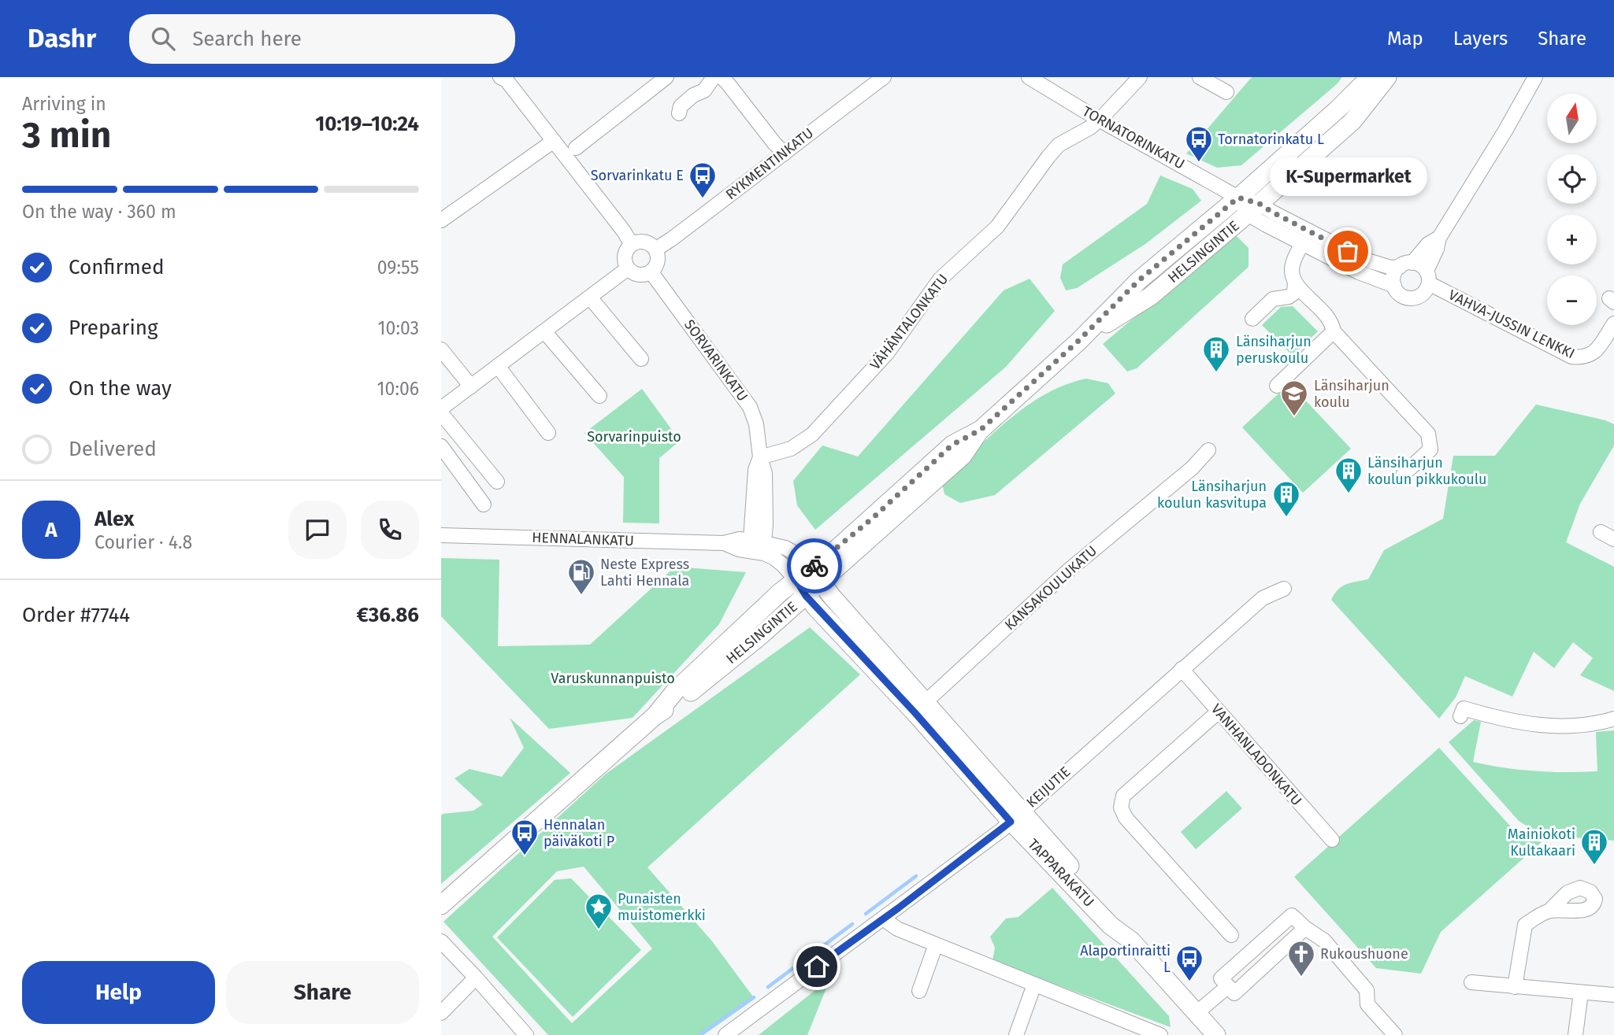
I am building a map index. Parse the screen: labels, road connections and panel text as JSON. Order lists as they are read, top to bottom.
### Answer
{
  "streets": {
    "main road": ["HELSINGINTIE", "TAPPARAKATU"],
    "street": [
      "TORNATORINKATU",
      "RYKMENTINKATU",
      "VÄHÄNTALONKATU",
      "VAHVA-JUSSIN LENKKI",
      "SORVARINKATU",
      "HENNALANKATU",
      "KANSAKOULUKATU",
      "VANHANLADONKATU",
      "KEIJUTIE"
    ]
  },
  "crossings": [
    ["TORNATORINKATU", "HELSINGINTIE"],
    ["TORNATORINKATU", "VÄHÄNTALONKATU"],
    ["RYKMENTINKATU", "SORVARINKATU"],
    ["HELSINGINTIE", "HENNALANKATU"],
    ["HELSINGINTIE", "TAPPARAKATU"],
    ["VÄHÄNTALONKATU", "SORVARINKATU"],
    ["SORVARINKATU", "HENNALANKATU"],
    ["HENNALANKATU", "TAPPARAKATU"],
    ["KANSAKOULUKATU", "TAPPARAKATU"],
    ["VANHANLADONKATU", "KEIJUTIE"],
    ["KEIJUTIE", "TAPPARAKATU"]
  ],
  "parks": ["Sorvarinpuisto", "Varuskunnanpuisto"],
  "places": {
    "bus stop": [
      "Tornatorinkatu L",
      "Sorvarinkatu E",
      "Hennalan päiväkoti P",
      "Alaportinraitti L"
    ],
    "other": ["K-Supermarket"],
    "building": [
      "Länsiharjun peruskoulu",
      "Länsiharjun koulun pikkukoulu",
      "Länsiharjun koulun kasvitupa",
      "Mainiokoti Kultakaari"
    ],
    "school or university": ["Länsiharjun koulu"],
    "fuel station": ["Neste Express Lahti Hennala"],
    "place": ["Punaisten muistomerkki"],
    "church": ["Rukoushuone"]
  },
  "north": "top",
  "page": {
    "header": "Dashr",
    "search": "Search here",
    "nav": ["Map", "Layers", "Share"],
    "heading": ["3 min", "Arriving in", "10:19–10:24"],
    "panel": [
      "Alex",
      "Courier · 4.8",
      "Order #7744",
      "€36.86"
    ],
    "map_buttons": ["+", "−"],
    "bubble": "K-Supermarket",
    "bar": "On the way · 360 m",
    "list": [
      ["Confirmed", "09:55"],
      ["Preparing", "10:03"],
      ["On the way", "10:06"],
      "Delivered"
    ],
    "round": "A",
    "buttons": ["Help", "Share"]
  }
}
